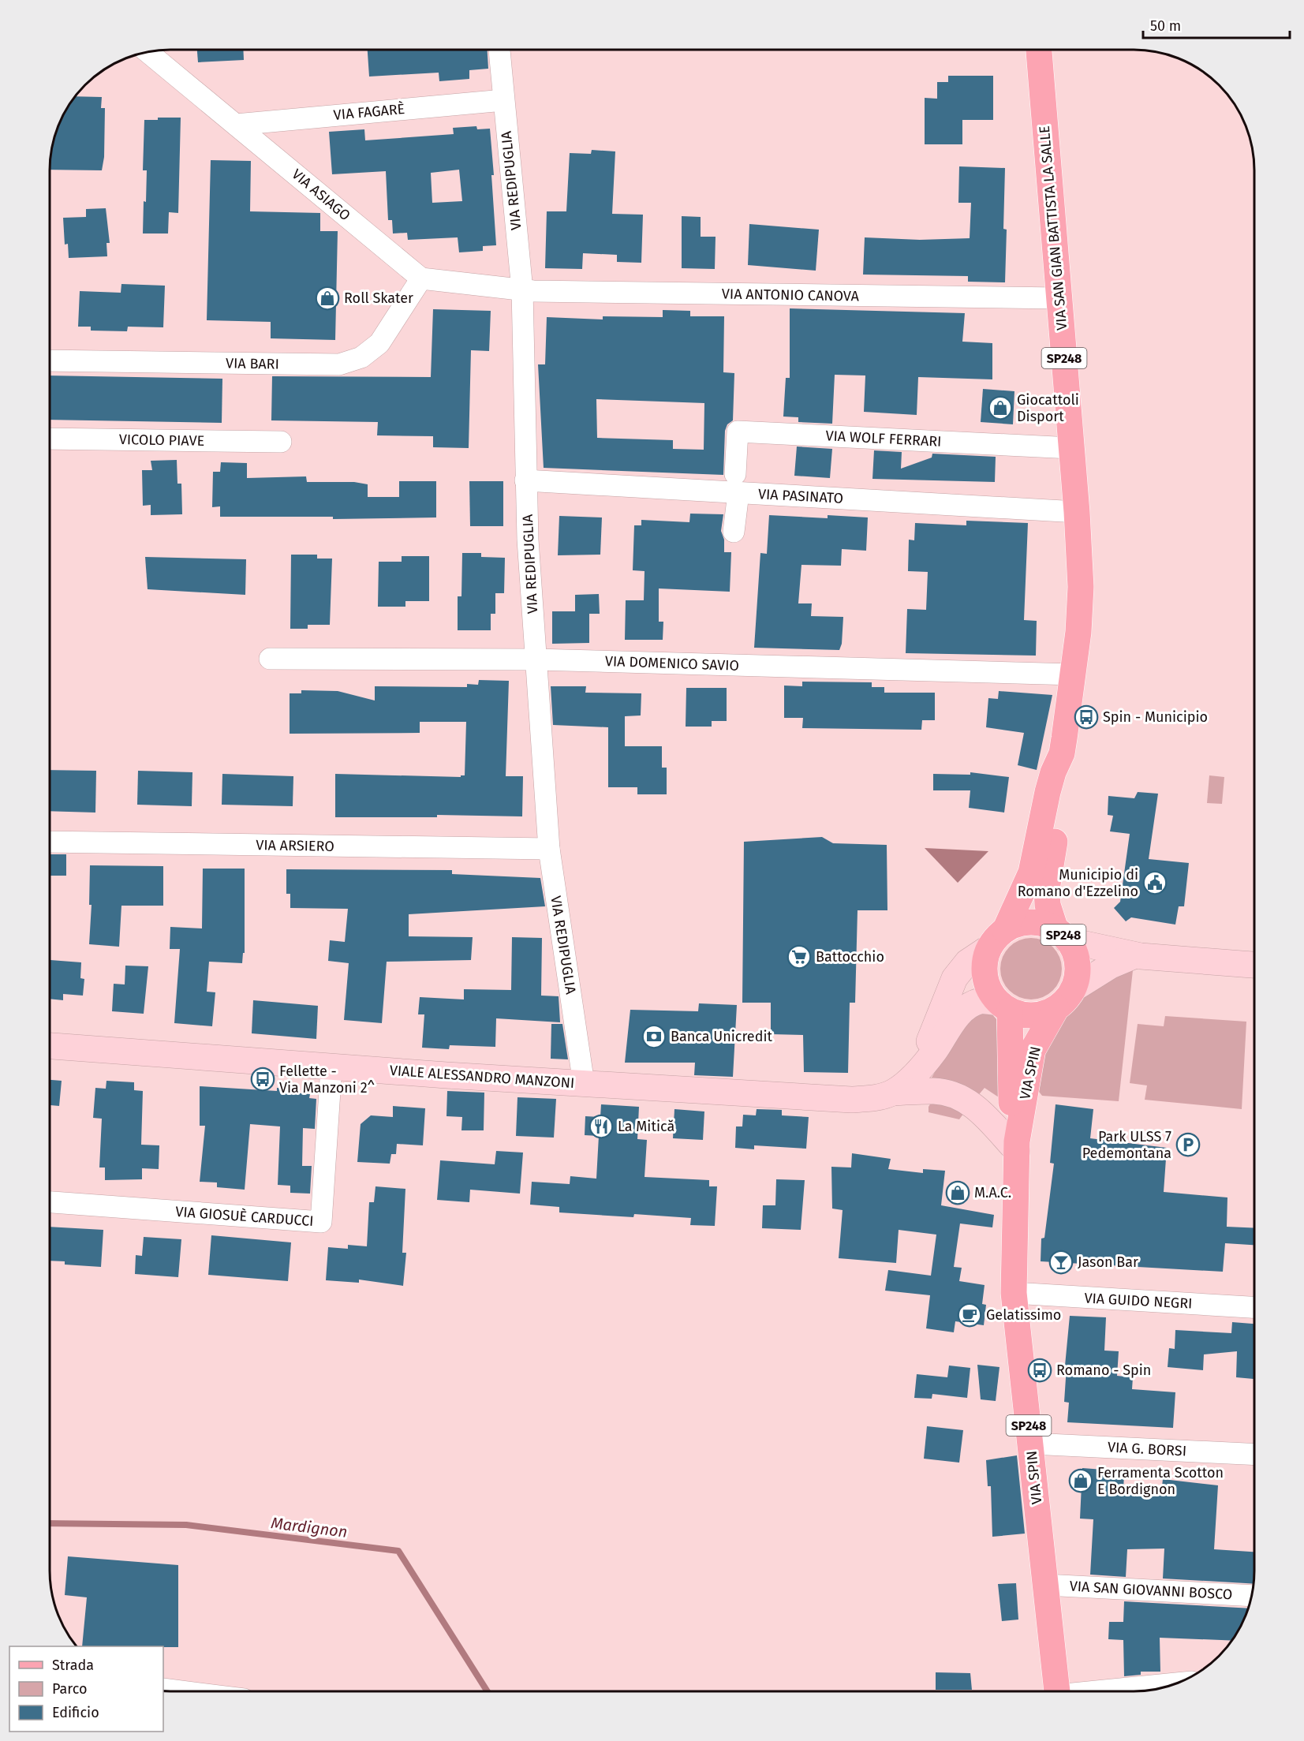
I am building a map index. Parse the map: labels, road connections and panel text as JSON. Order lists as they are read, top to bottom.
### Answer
{
  "streets": {
    "main road": [
      "VIA SAN GIAN BATTISTA LA SALLE",
      "SP248",
      "VIA SPIN",
      "VIALE ALESSANDRO MANZONI"
    ],
    "street": [
      "VIA FAGARÈ",
      "VIA REDIPUGLIA",
      "VIA ASIAGO",
      "VIA ANTONIO CANOVA",
      "VIA BARI",
      "VIA WOLF FERRARI",
      "VICOLO PIAVE",
      "VIA PASINATO",
      "VIA DOMENICO SAVIO",
      "VIA ARSIERO",
      "VIA GIOSUÈ CARDUCCI",
      "VIA GUIDO NEGRI",
      "VIA G. BORSI",
      "VIA SAN GIOVANNI BOSCO"
    ]
  },
  "crossings": [
    ["VIA FAGARÈ", "VIA REDIPUGLIA"],
    ["VIA FAGARÈ", "VIA ASIAGO"],
    ["VIA REDIPUGLIA", "VIA ANTONIO CANOVA"],
    ["VIA REDIPUGLIA", "VIA PASINATO"],
    ["VIA REDIPUGLIA", "VIA DOMENICO SAVIO"],
    ["VIA REDIPUGLIA", "VIA ARSIERO"],
    ["VIA REDIPUGLIA", "VIALE ALESSANDRO MANZONI"],
    ["VIA ASIAGO", "VIA BARI"],
    ["VIA SAN GIAN BATTISTA LA SALLE", "VIA ANTONIO CANOVA"],
    ["VIA SAN GIAN BATTISTA LA SALLE", "SP248"],
    ["VIA SAN GIAN BATTISTA LA SALLE", "VIA WOLF FERRARI"],
    ["VIA SAN GIAN BATTISTA LA SALLE", "VIA PASINATO"],
    ["VIA SAN GIAN BATTISTA LA SALLE", "VIA DOMENICO SAVIO"],
    ["VIA SAN GIAN BATTISTA LA SALLE", "VIA SPIN"],
    ["VIA SAN GIAN BATTISTA LA SALLE", "VIALE ALESSANDRO MANZONI"],
    ["SP248", "VIA SPIN"],
    ["SP248", "VIALE ALESSANDRO MANZONI"],
    ["VIA WOLF FERRARI", "VIA PASINATO"],
    ["VIA SPIN", "VIALE ALESSANDRO MANZONI"],
    ["VIA SPIN", "VIA GUIDO NEGRI"],
    ["VIA SPIN", "VIA G. BORSI"],
    ["VIA SPIN", "VIA SAN GIOVANNI BOSCO"],
    ["VIALE ALESSANDRO MANZONI", "VIA GIOSUÈ CARDUCCI"]
  ],
  "water": ["Mardignon"],
  "places": {
    "shop": [
      "Roll Skater",
      "Giocattoli Disport",
      "M.A.C.",
      "Ferramenta Scotton E Bordignon"
    ],
    "bus stop": ["Spin - Municipio", "Fellette - Via Manzoni 2^", "Romano - Spin"],
    "public building": ["Municipio di Romano d'Ezzelino"],
    "supermarket": ["Battocchio"],
    "bank": ["Banca Unicredit"],
    "restaurant": ["La Mitică"],
    "parking": ["Park ULSS 7 Pedemontana"],
    "bar": ["Jason Bar"],
    "cafe": ["Gelatissimo"]
  },
  "legend": ["Strada", "Parco", "Edificio"],
  "scale_bar": "50 m"
}
